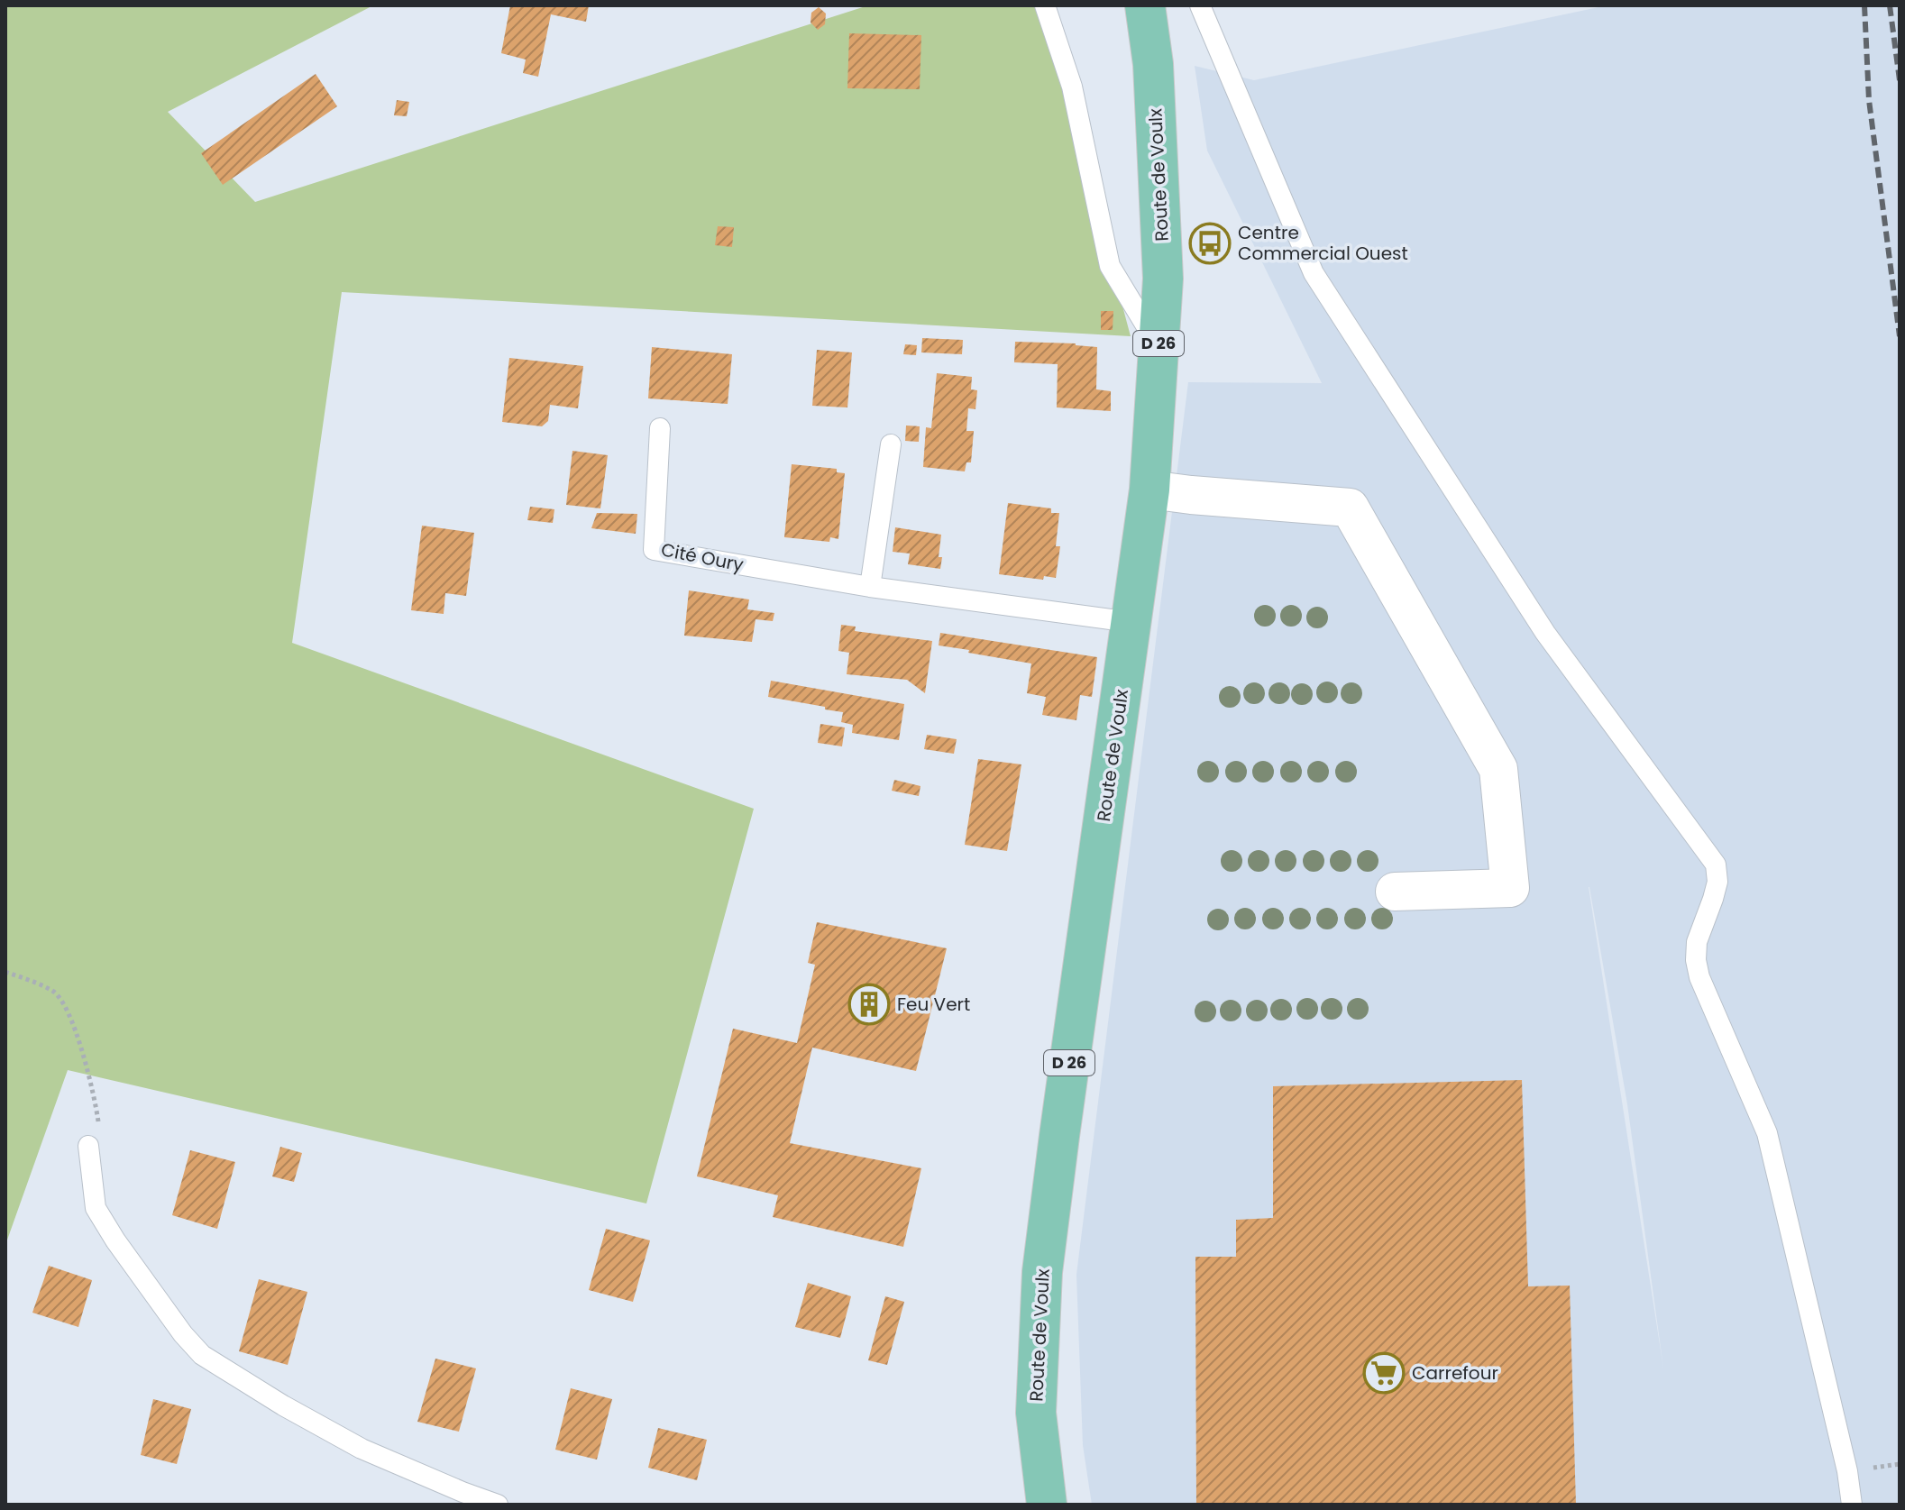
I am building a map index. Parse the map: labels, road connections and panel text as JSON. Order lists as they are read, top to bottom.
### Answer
{
  "streets": {
    "main road": ["Route de Voulx", "D 26"],
    "lane": ["Cité Oury"]
  },
  "crossings": [
    ["Route de Voulx", "Cité Oury"]
  ],
  "places": {
    "bus stop": ["Centre Commercial Ouest"],
    "building": ["Feu Vert"],
    "supermarket": ["Carrefour"]
  }
}
